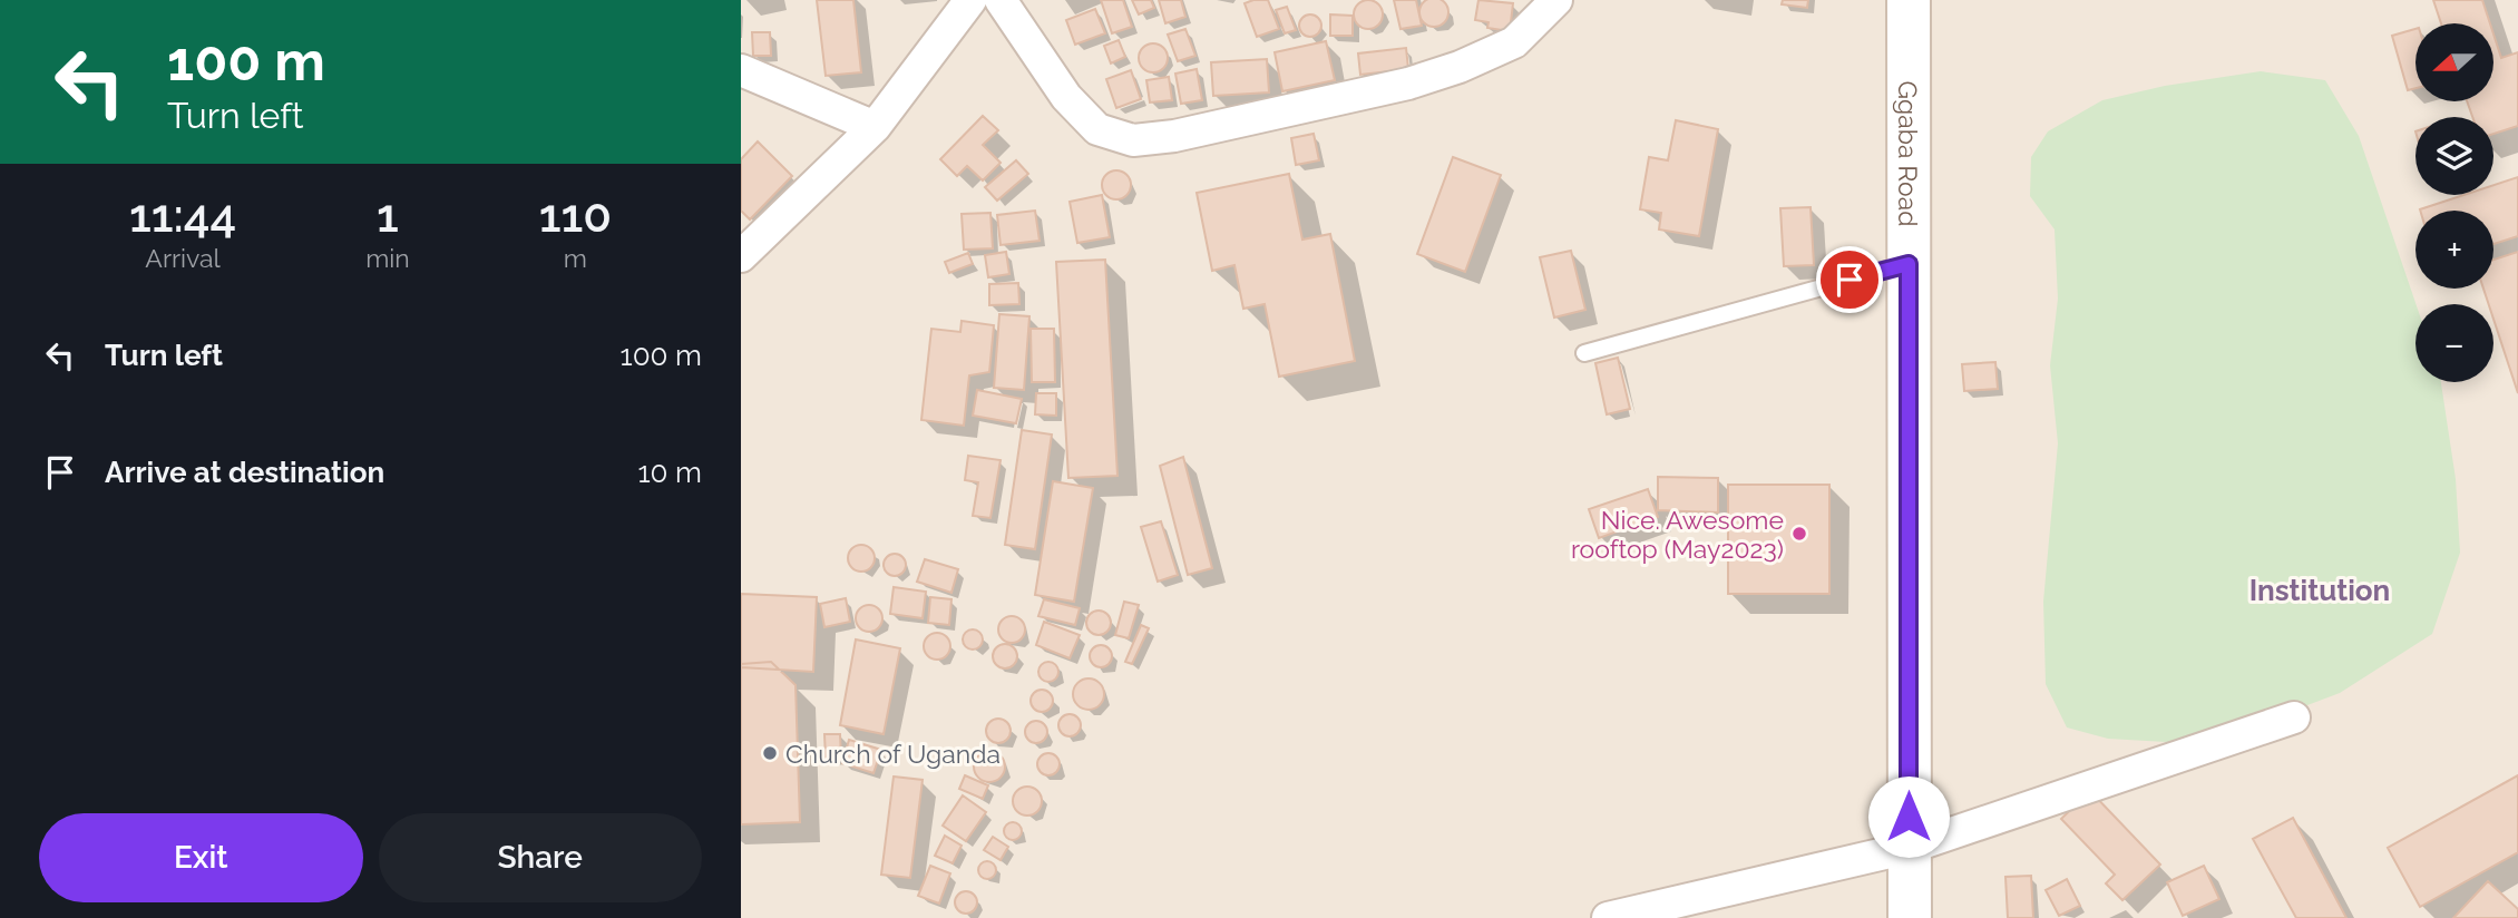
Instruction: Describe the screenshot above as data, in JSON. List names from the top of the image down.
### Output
{
  "streets": {
    "main road": ["Ggaba Road"]
  },
  "districts": ["Institution"],
  "places": ["Nice. Awesome rooftop (May2023)", "Church of Uganda"],
  "north": "left",
  "page": {
    "turn": ["100 m", "Turn left"],
    "map_buttons": ["+", "−"],
    "eta": [
      "11:44",
      "Arrival",
      "1",
      "min",
      "110",
      "m"
    ],
    "list": [
      {
        "name": "Turn left",
        "value": "100 m"
      },
      {
        "name": "Arrive at destination",
        "value": "10 m"
      }
    ],
    "buttons": ["Exit", "Share"]
  }
}
